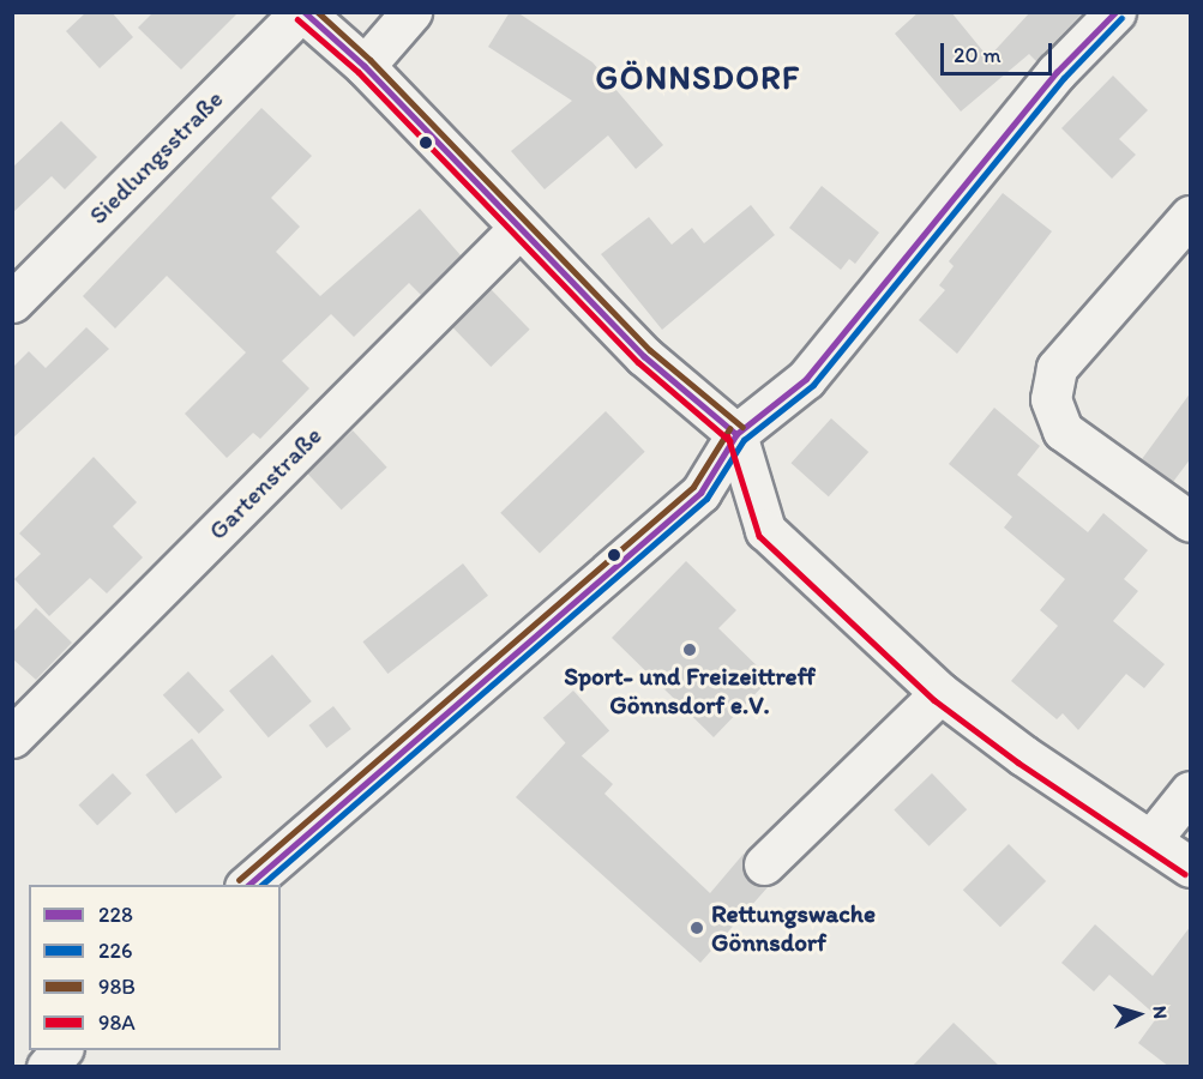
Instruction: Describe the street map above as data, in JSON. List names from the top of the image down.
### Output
{
  "streets": {
    "street": ["Siedlungsstraße", "Gartenstraße"]
  },
  "districts": ["GÖNNSDORF"],
  "places": ["Sport- und Freizeittreff Gönnsdorf e.V.", "Rettungswache Gönnsdorf"],
  "lines": [
    "transit line 228",
    "transit line 98B",
    "transit line 226",
    "transit line 98A"
  ],
  "legend": [
    "228",
    "226",
    "98B",
    "98A"
  ],
  "scale_bar": "20 m",
  "north": "right"
}
